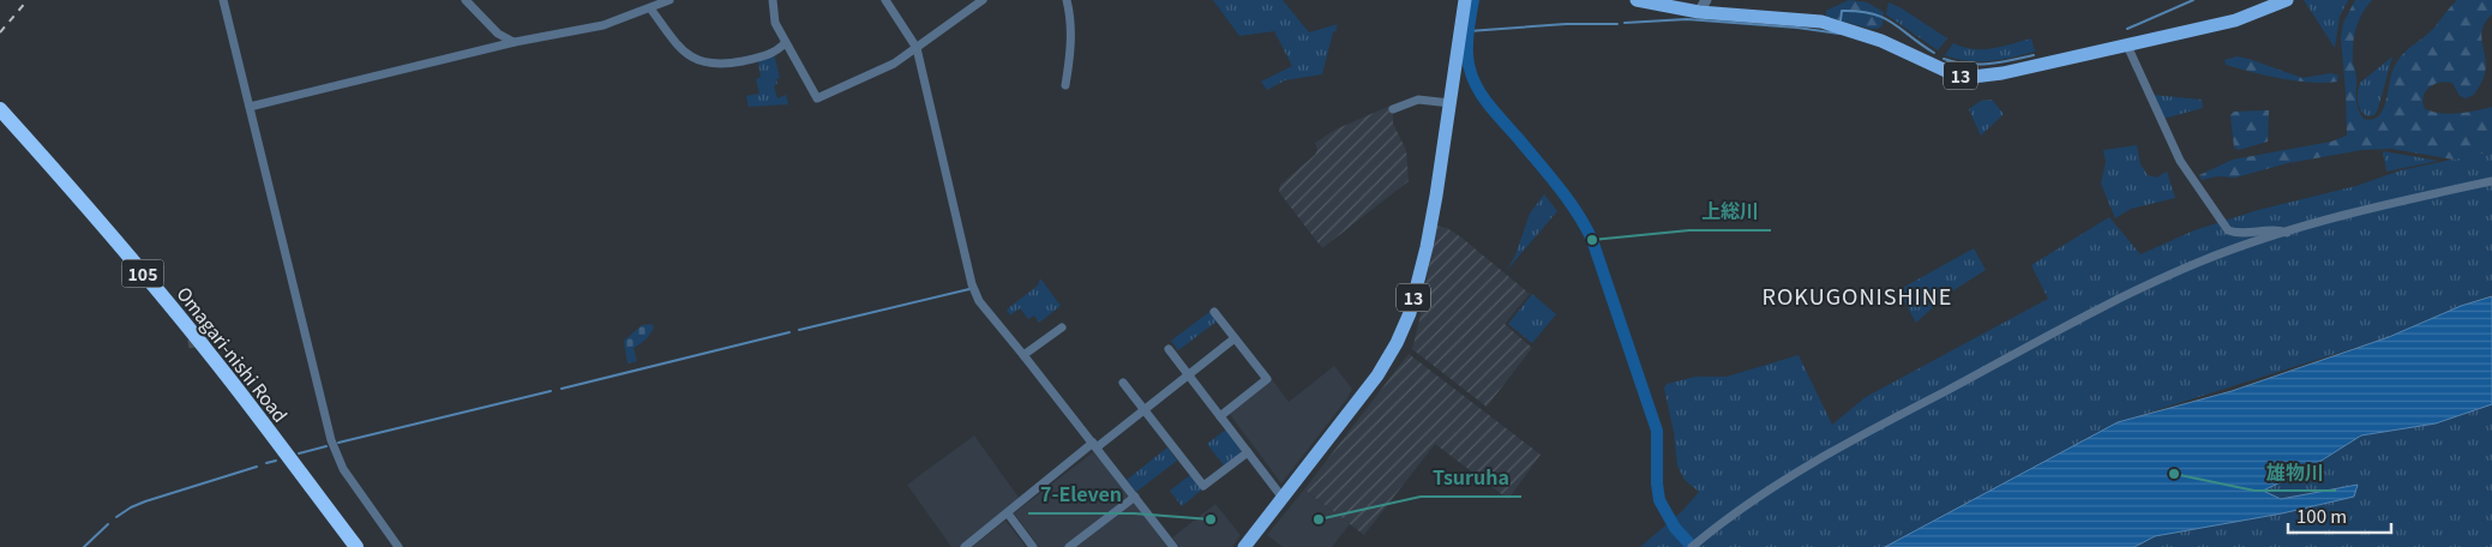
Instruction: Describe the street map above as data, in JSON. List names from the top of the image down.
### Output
{
  "streets": {
    "highway": ["105", "Omagari-nishi Road"],
    "main road": ["13"]
  },
  "districts": ["ROKUGONISHINE"],
  "places": [
    "上総川",
    "雄物川",
    "7-Eleven",
    "Tsuruha"
  ],
  "scale_bar": "100 m"
}
